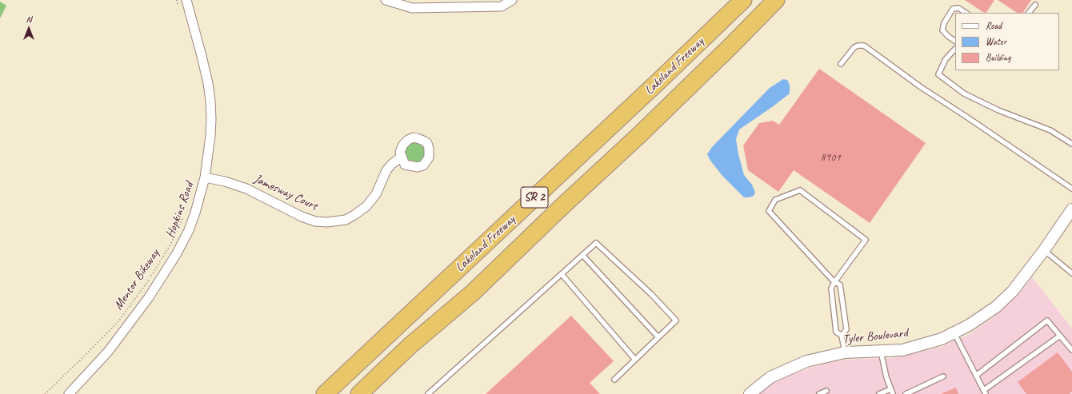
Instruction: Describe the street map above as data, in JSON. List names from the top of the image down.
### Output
{
  "streets": {
    "highway": ["Lakeland Freeway", "SR 2"],
    "street": ["Jamesway Court", "Hopkins Road", "Tyler Boulevard"],
    "path": ["Mentor Bikeway"]
  },
  "crossings": [
    ["Jamesway Court", "Hopkins Road"]
  ],
  "house_numbers": ["8901"],
  "legend": ["Road", "Water", "Building"],
  "north": "top"
}
